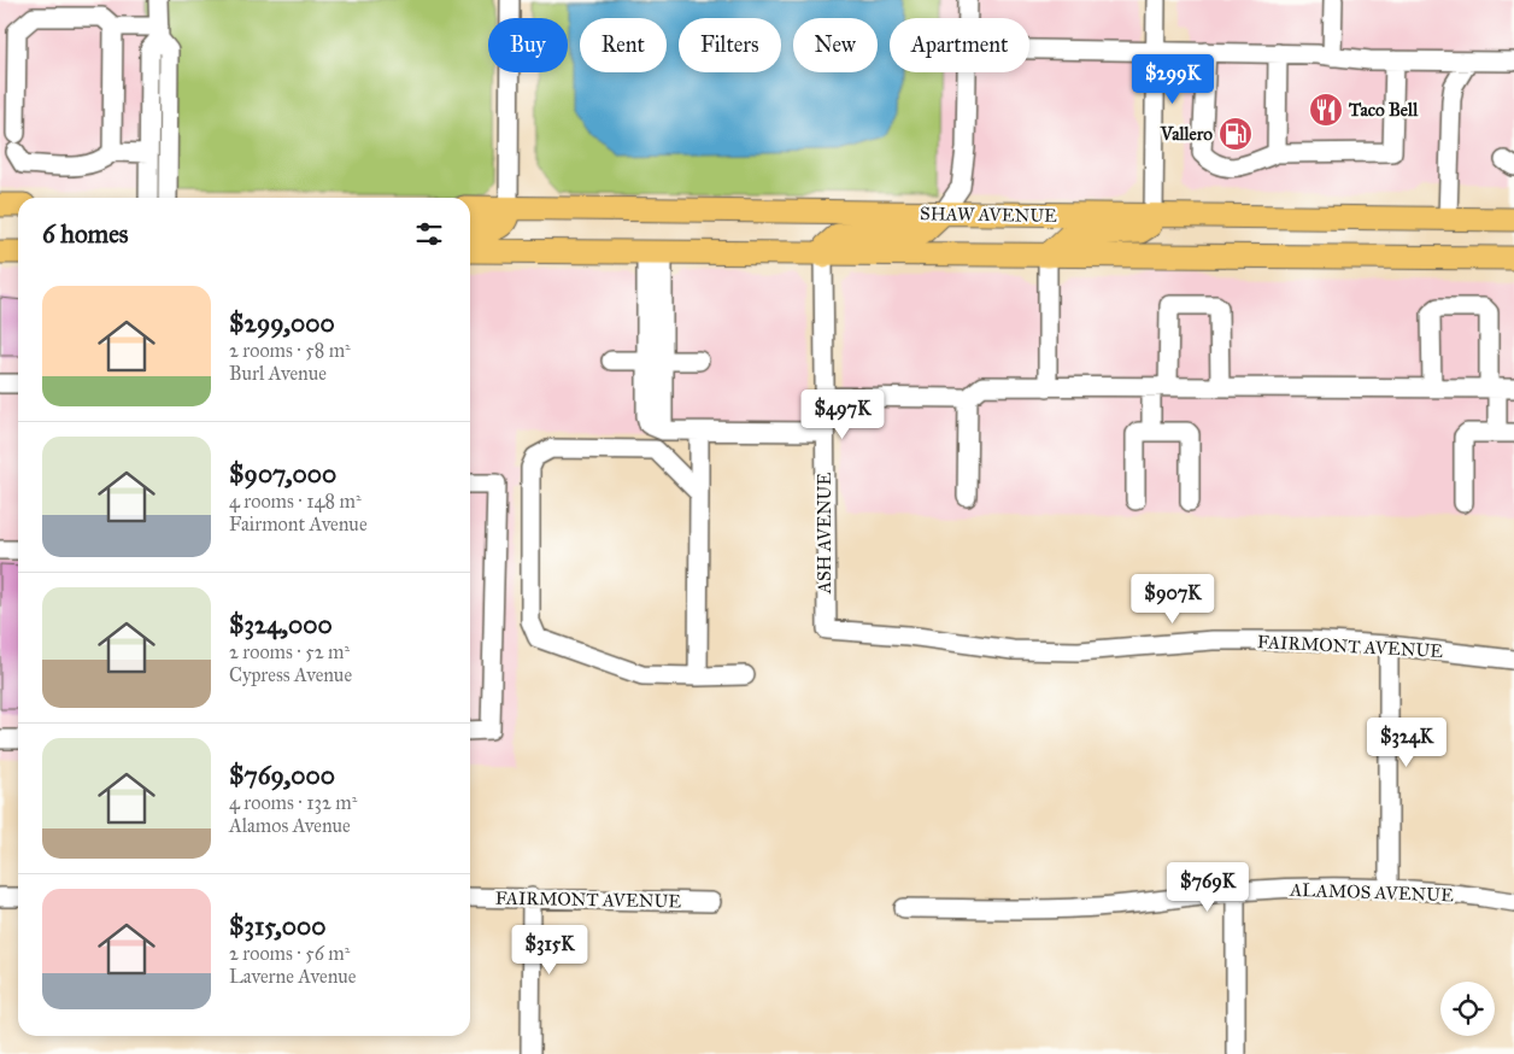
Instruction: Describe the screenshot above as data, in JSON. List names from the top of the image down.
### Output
{
  "streets": {
    "main road": ["SHAW AVENUE"],
    "street": ["ASH AVENUE", "FAIRMONT AVENUE", "ALAMOS AVENUE"]
  },
  "crossings": [
    ["ASH AVENUE", "FAIRMONT AVENUE"]
  ],
  "places": {
    "restaurant": ["Taco Bell"],
    "fuel station": ["Vallero"]
  },
  "page": {
    "chip": [
      "Buy",
      "Rent",
      "Filters",
      "New",
      "Apartment"
    ],
    "price": [
      "$299K",
      "$497K",
      "$907K",
      "$324K",
      "$769K",
      "$315K"
    ],
    "heading": "6 homes",
    "list": [
      {
        "name": "$299,000",
        "note": "2 rooms · 58 m² · Burl Avenue"
      },
      {
        "name": "$907,000",
        "note": "4 rooms · 148 m² · Fairmont Avenue"
      },
      {
        "name": "$324,000",
        "note": "2 rooms · 52 m² · Cypress Avenue"
      },
      {
        "name": "$769,000",
        "note": "4 rooms · 132 m² · Alamos Avenue"
      },
      {
        "name": "$315,000",
        "note": "2 rooms · 56 m² · Laverne Avenue"
      }
    ]
  }
}
